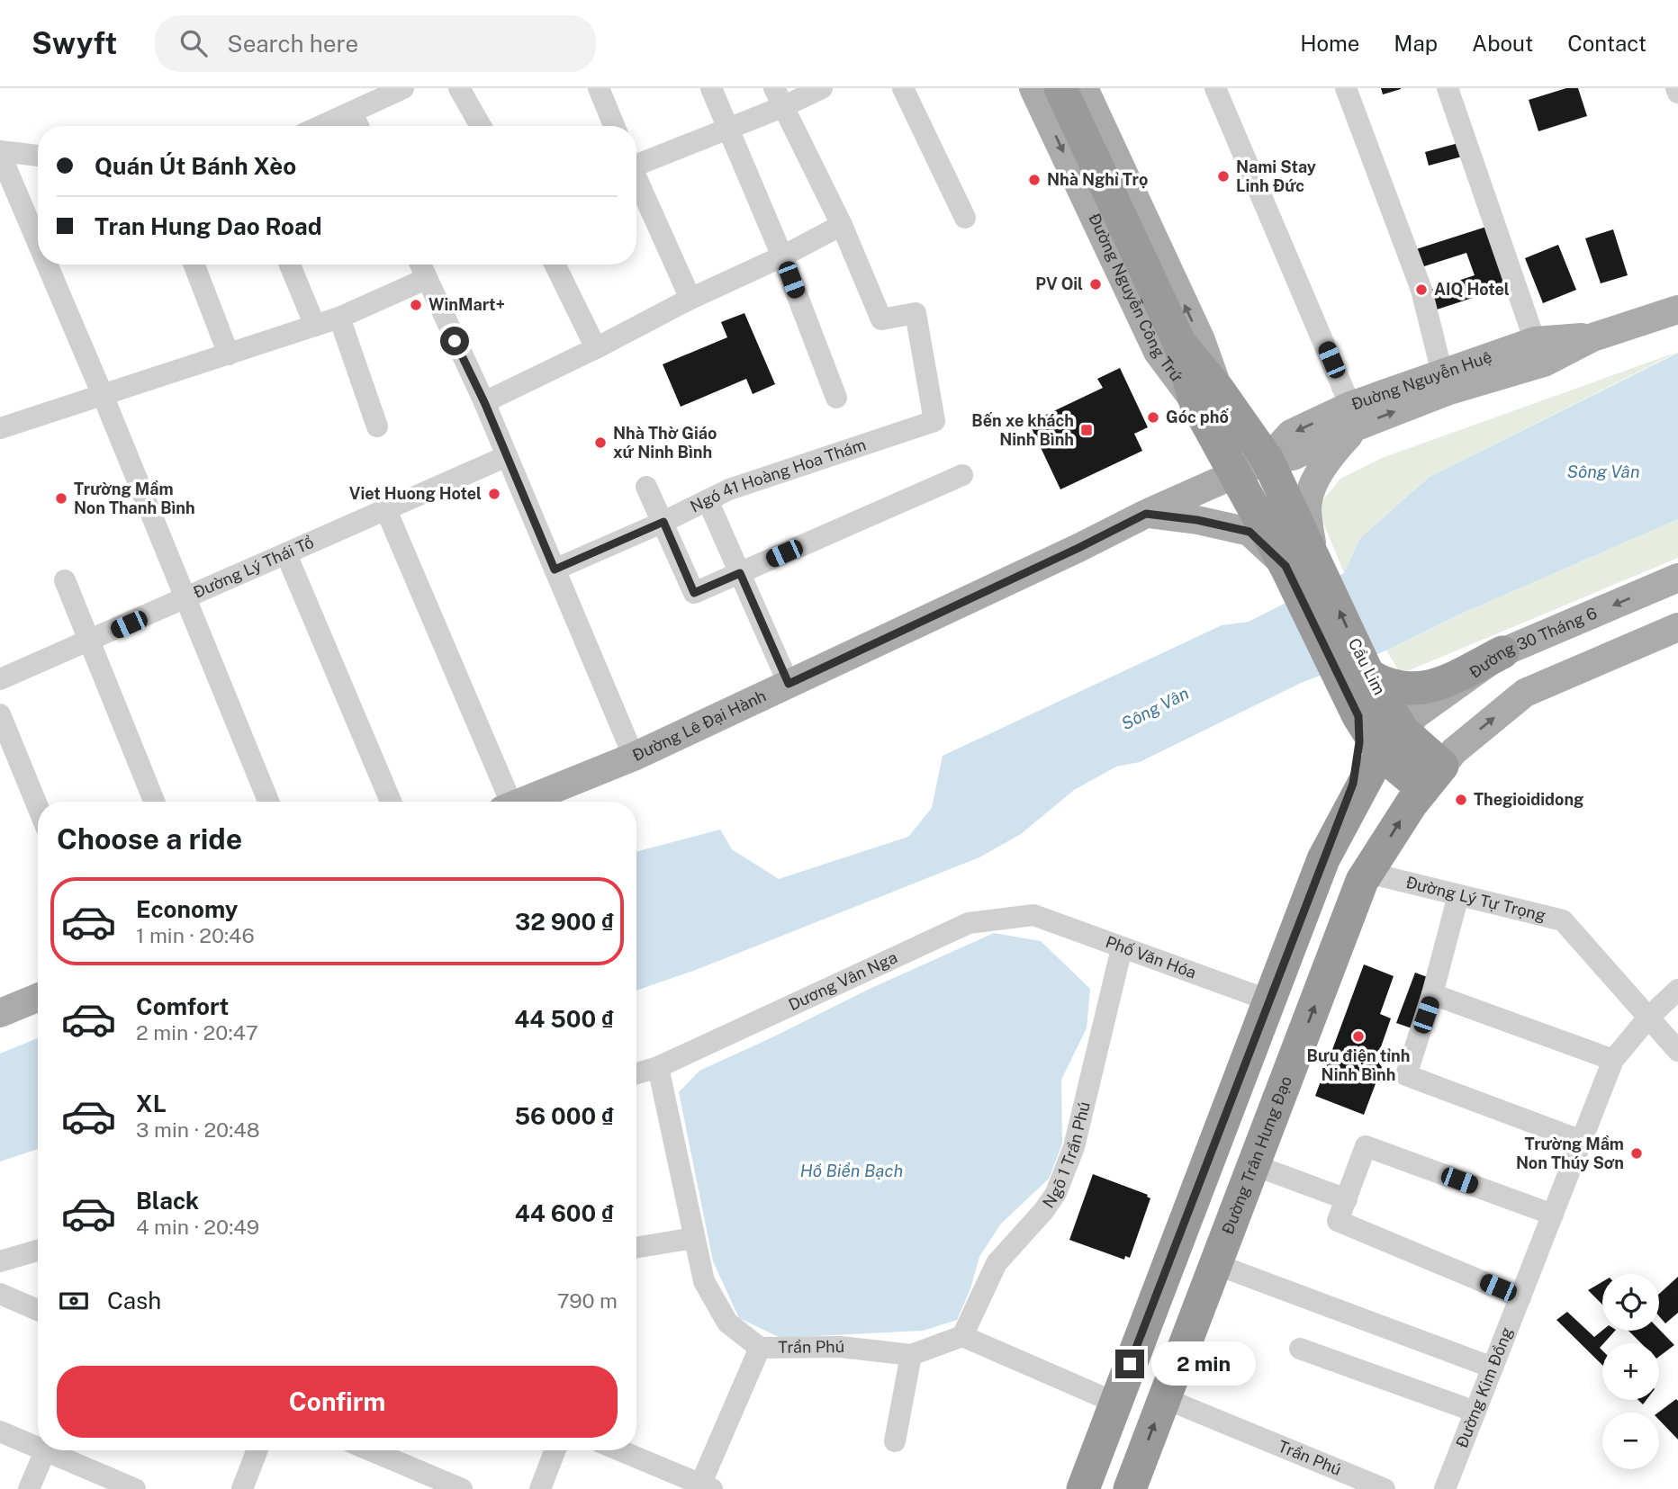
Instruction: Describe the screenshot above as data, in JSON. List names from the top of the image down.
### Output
{
  "streets": {
    "highway": ["Đường Nguyễn Công Trứ", "Cầu Lim", "Đường Trân Hưng Đạo"],
    "main road": ["Đuờng Nguyễn Huệ", "Đường 30 Tháng 6", "Đường Lê Đại Hành"],
    "street": [
      "Ngó 41 Hoàng Hoa Thám",
      "Đường Lý Thái Tổ",
      "Đường Lý Tự Trọng",
      "Phố Văn Hóa",
      "Dương Vân Nga",
      "Ngõ 1 Trần Phú",
      "Trần Phú",
      "Đường Kim Đồng"
    ]
  },
  "crossings": [
    ["Đường Nguyễn Công Trứ", "Đuờng Nguyễn Huệ"],
    ["Đường Nguyễn Công Trứ", "Cầu Lim"],
    ["Đường Nguyễn Công Trứ", "Đường Lê Đại Hành"],
    ["Đuờng Nguyễn Huệ", "Đường Lê Đại Hành"],
    ["Đường 30 Tháng 6", "Cầu Lim"],
    ["Cầu Lim", "Đường Trân Hưng Đạo"],
    ["Đường Lý Tự Trọng", "Đường Trân Hưng Đạo"],
    ["Đường Lý Tự Trọng", "Đường Kim Đồng"],
    ["Phố Văn Hóa", "Dương Vân Nga"],
    ["Phố Văn Hóa", "Ngõ 1 Trần Phú"],
    ["Dương Vân Nga", "Trần Phú"],
    ["Ngõ 1 Trần Phú", "Trần Phú"],
    ["Đường Trân Hưng Đạo", "Trần Phú"]
  ],
  "water": ["Sông Vân", "Hồ Biển Bạch"],
  "places": {
    "other": [
      "Nami Stay Linh Đức",
      "Nhà Nghỉ Trọ",
      "PV Oil",
      "AIQ Hotel",
      "WinMart+",
      "Góc phố",
      "Nhà Thờ Giáo xứ Ninh Bình",
      "Viet Huong Hotel",
      "Trường Mầm Non Thanh Bình",
      "Thegioididong",
      "Bưu điện tỉnh Ninh Bình",
      "Trường Mầm Non Thúy Sơn"
    ],
    "transit": ["Bến xe khách Ninh Bình"]
  },
  "page": {
    "header": "Swyft",
    "search": "Search here",
    "nav": [
      "Home",
      "Map",
      "About",
      "Contact"
    ],
    "banner": ["Quán Út Bánh Xèo", "Tran Hung Dao Road"],
    "heading": "Choose a ride",
    "list": [
      {
        "name": "Economy",
        "note": "1 min · 20:46",
        "value": "32 900 ₫"
      },
      {
        "name": "Comfort",
        "note": "2 min · 20:47",
        "value": "44 500 ₫"
      },
      {
        "name": "XL",
        "note": "3 min · 20:48",
        "value": "56 000 ₫"
      },
      {
        "name": "Black",
        "note": "4 min · 20:49",
        "value": "44 600 ₫"
      }
    ],
    "pay": ["Cash", "790 m"],
    "map_buttons": ["+", "−"],
    "bubble": "2 min",
    "buttons": "Confirm"
  }
}
